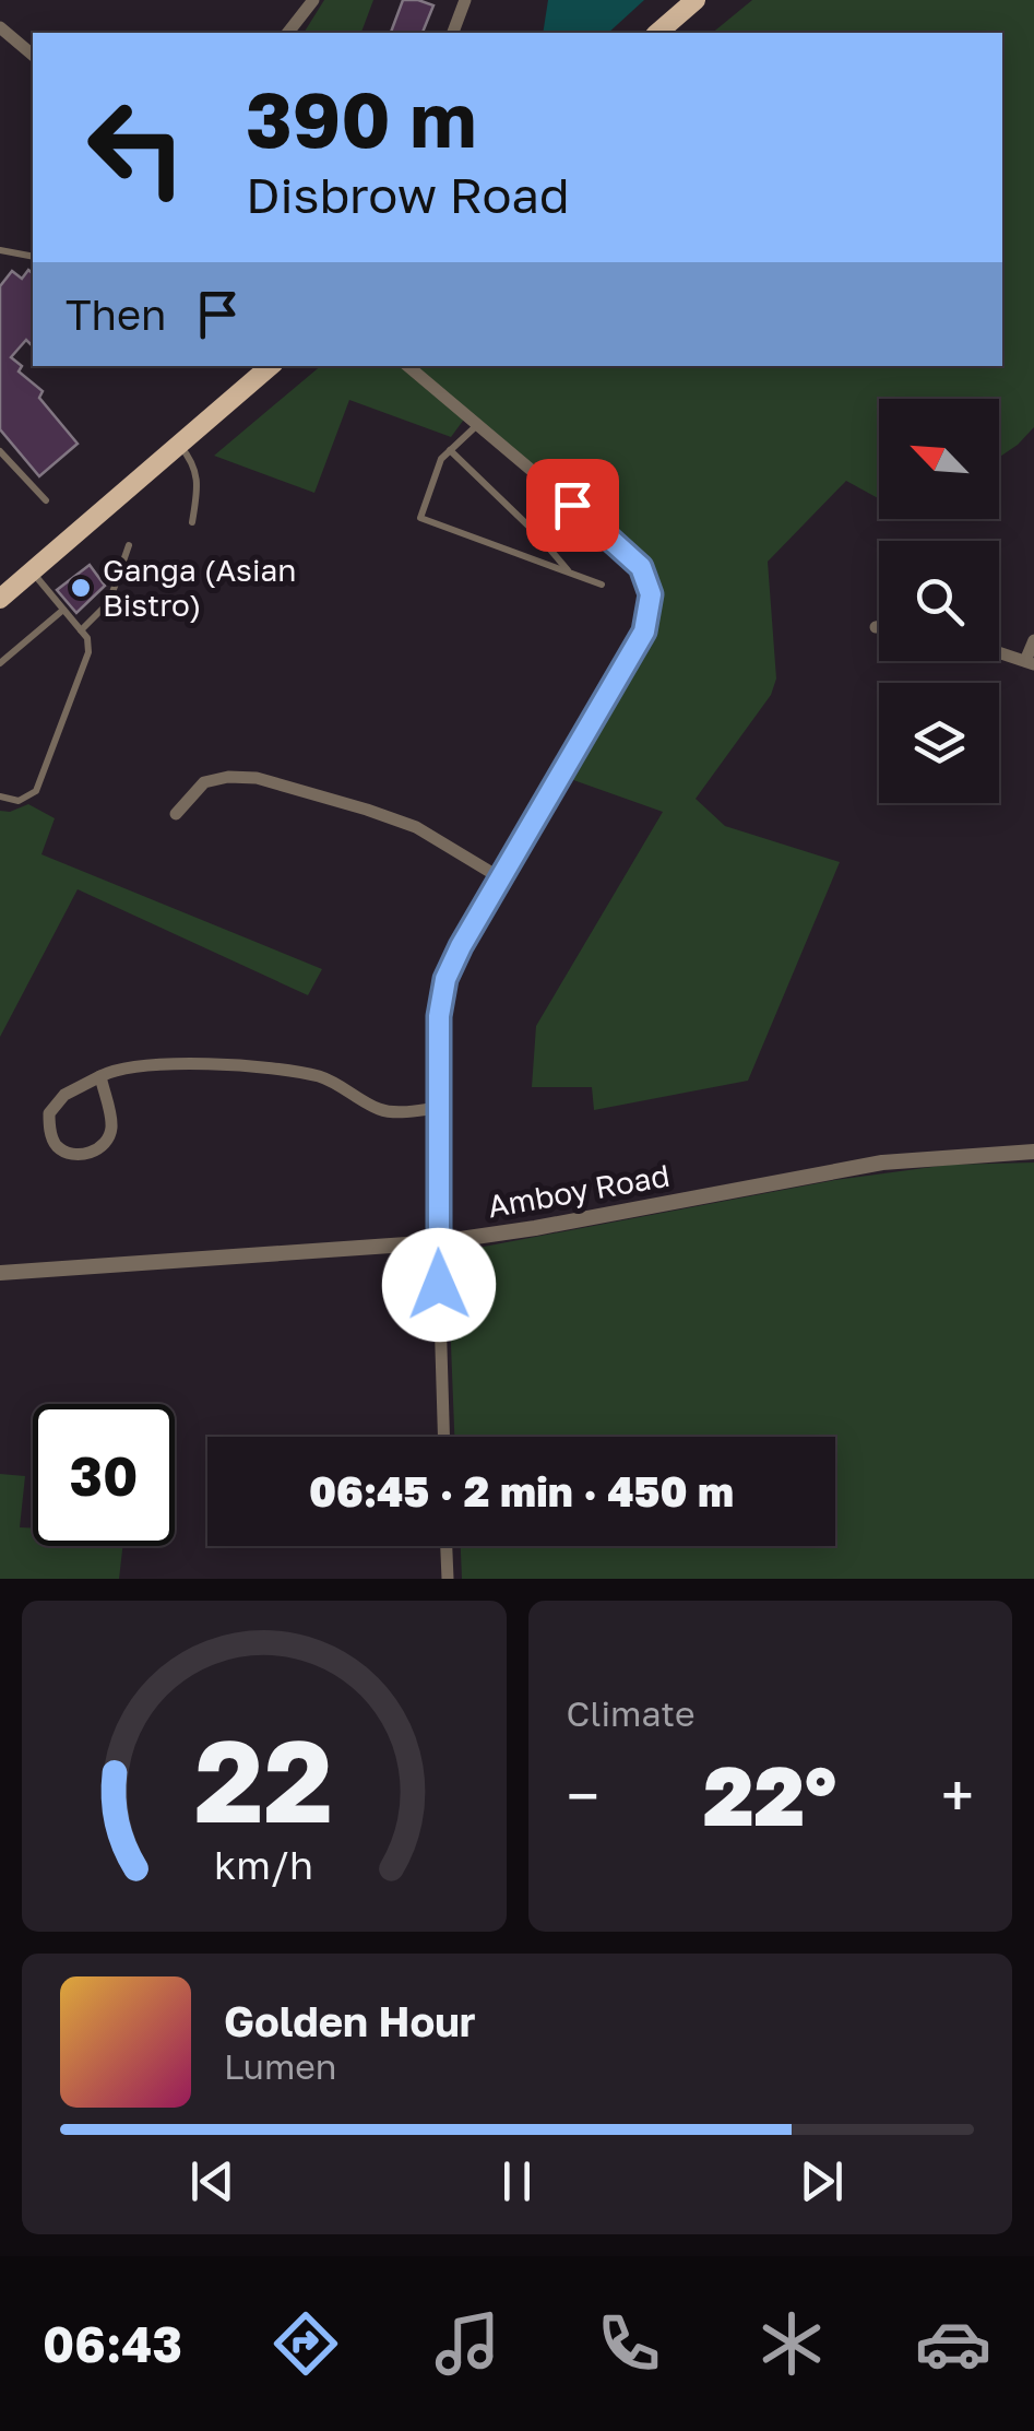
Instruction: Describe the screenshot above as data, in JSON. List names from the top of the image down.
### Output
{
  "streets": {
    "street": ["Amboy Road"]
  },
  "places": ["Ganga (Asian Bistro)"],
  "north": "top left",
  "page": {
    "turn": ["390 m", "Disbrow Road"],
    "then": "Then",
    "limit": "30",
    "trip": "06:45 · 2 min · 450 m",
    "tile": "Climate",
    "heat": ["−", "22°", "+"],
    "song": ["Golden Hour", "Lumen"],
    "tabs": "06:43",
    "gauge": ["22", "km/h"]
  }
}
